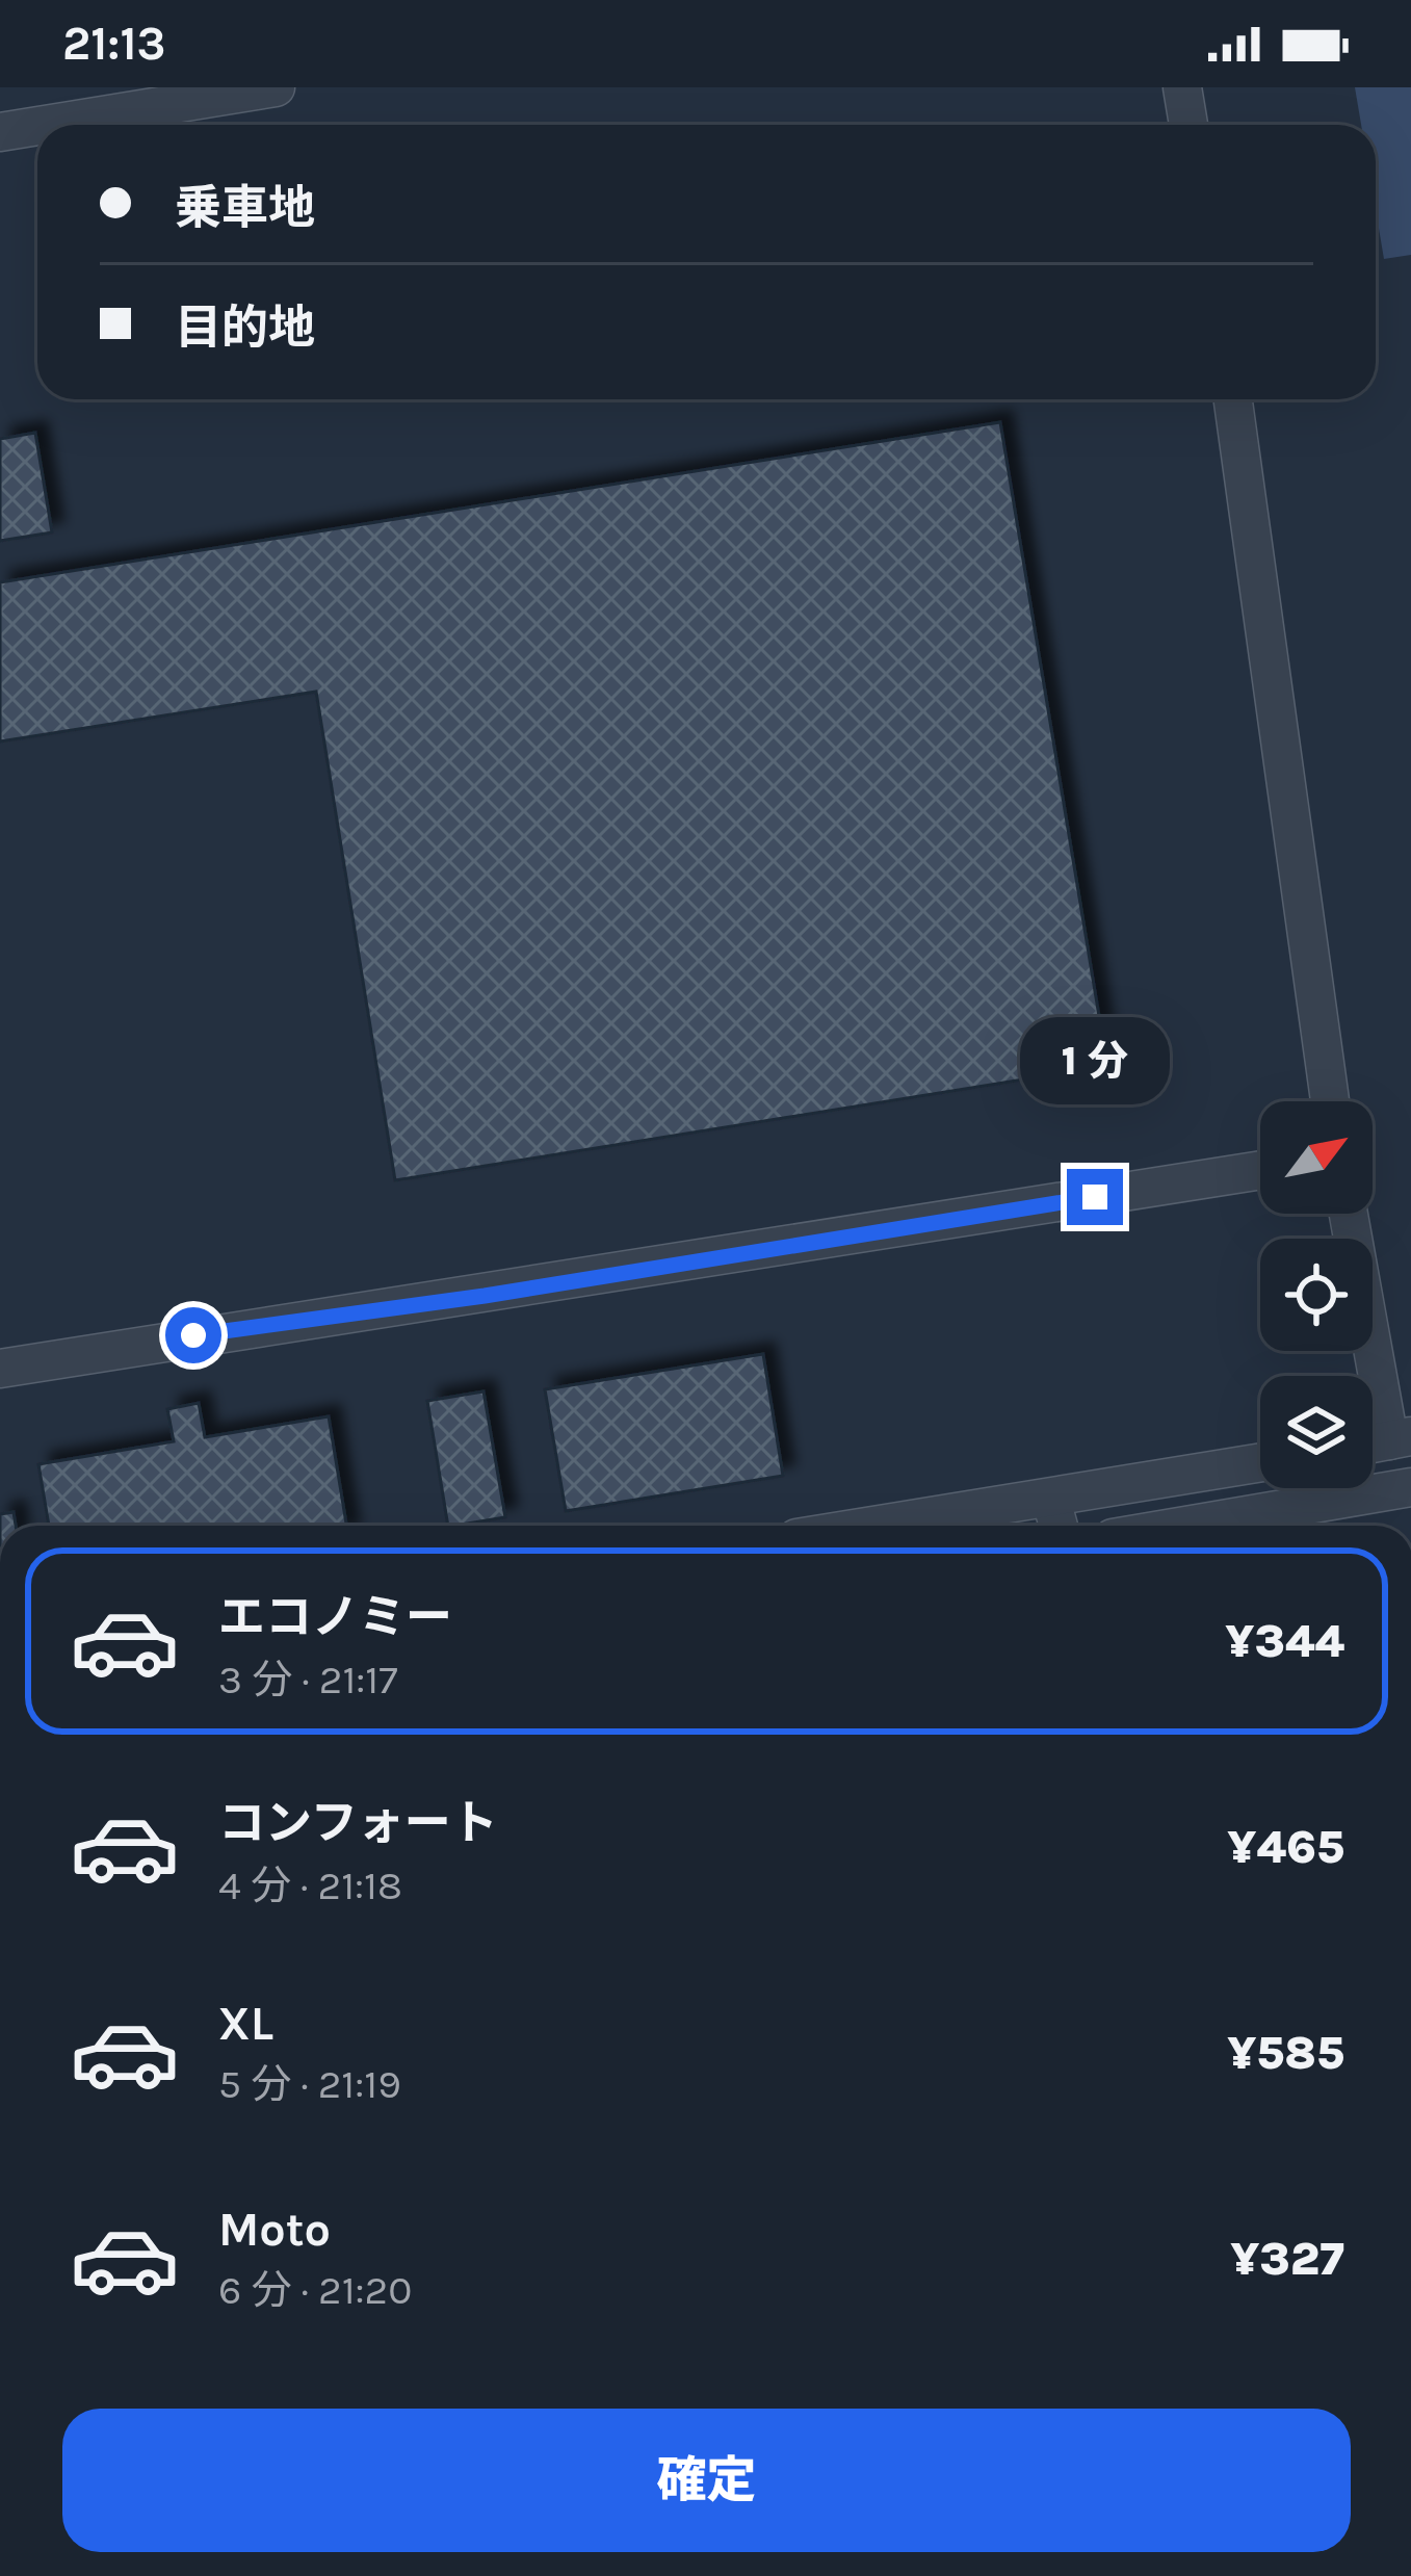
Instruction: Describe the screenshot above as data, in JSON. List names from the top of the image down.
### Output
{
  "north": "top right",
  "page": {
    "status": "21:13",
    "banner": ["乗車地", "目的地"],
    "bubble": "1 分",
    "list": [
      {
        "name": "エコノミー",
        "note": "3 分 · 21:17",
        "value": "¥344"
      },
      {
        "name": "コンフォート",
        "note": "4 分 · 21:18",
        "value": "¥465"
      },
      {
        "name": "XL",
        "note": "5 分 · 21:19",
        "value": "¥585"
      },
      {
        "name": "Moto",
        "note": "6 分 · 21:20",
        "value": "¥327"
      }
    ],
    "buttons": "確定"
  }
}
